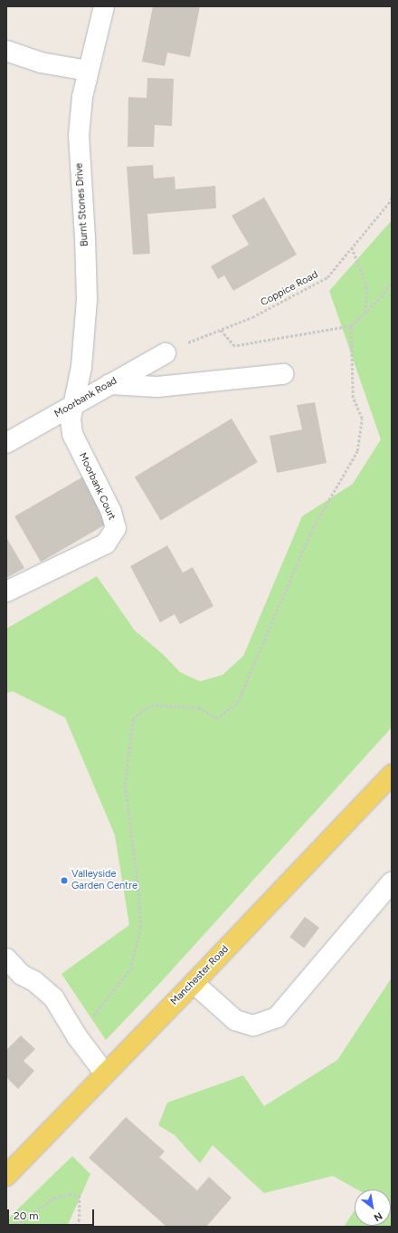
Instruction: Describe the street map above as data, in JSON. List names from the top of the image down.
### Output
{
  "streets": {
    "main road": ["Manchester Road"],
    "street": ["Burnt Stones Drive", "Moorbank Road", "Moorbank Court"],
    "path": ["Coppice Road"]
  },
  "crossings": [
    ["Burnt Stones Drive", "Moorbank Road"],
    ["Burnt Stones Drive", "Moorbank Court"],
    ["Coppice Road", "Moorbank Road"],
    ["Moorbank Road", "Moorbank Court"]
  ],
  "places": ["Valleyside Garden Centre"],
  "scale_bar": "20 m",
  "north": "bottom right"
}
